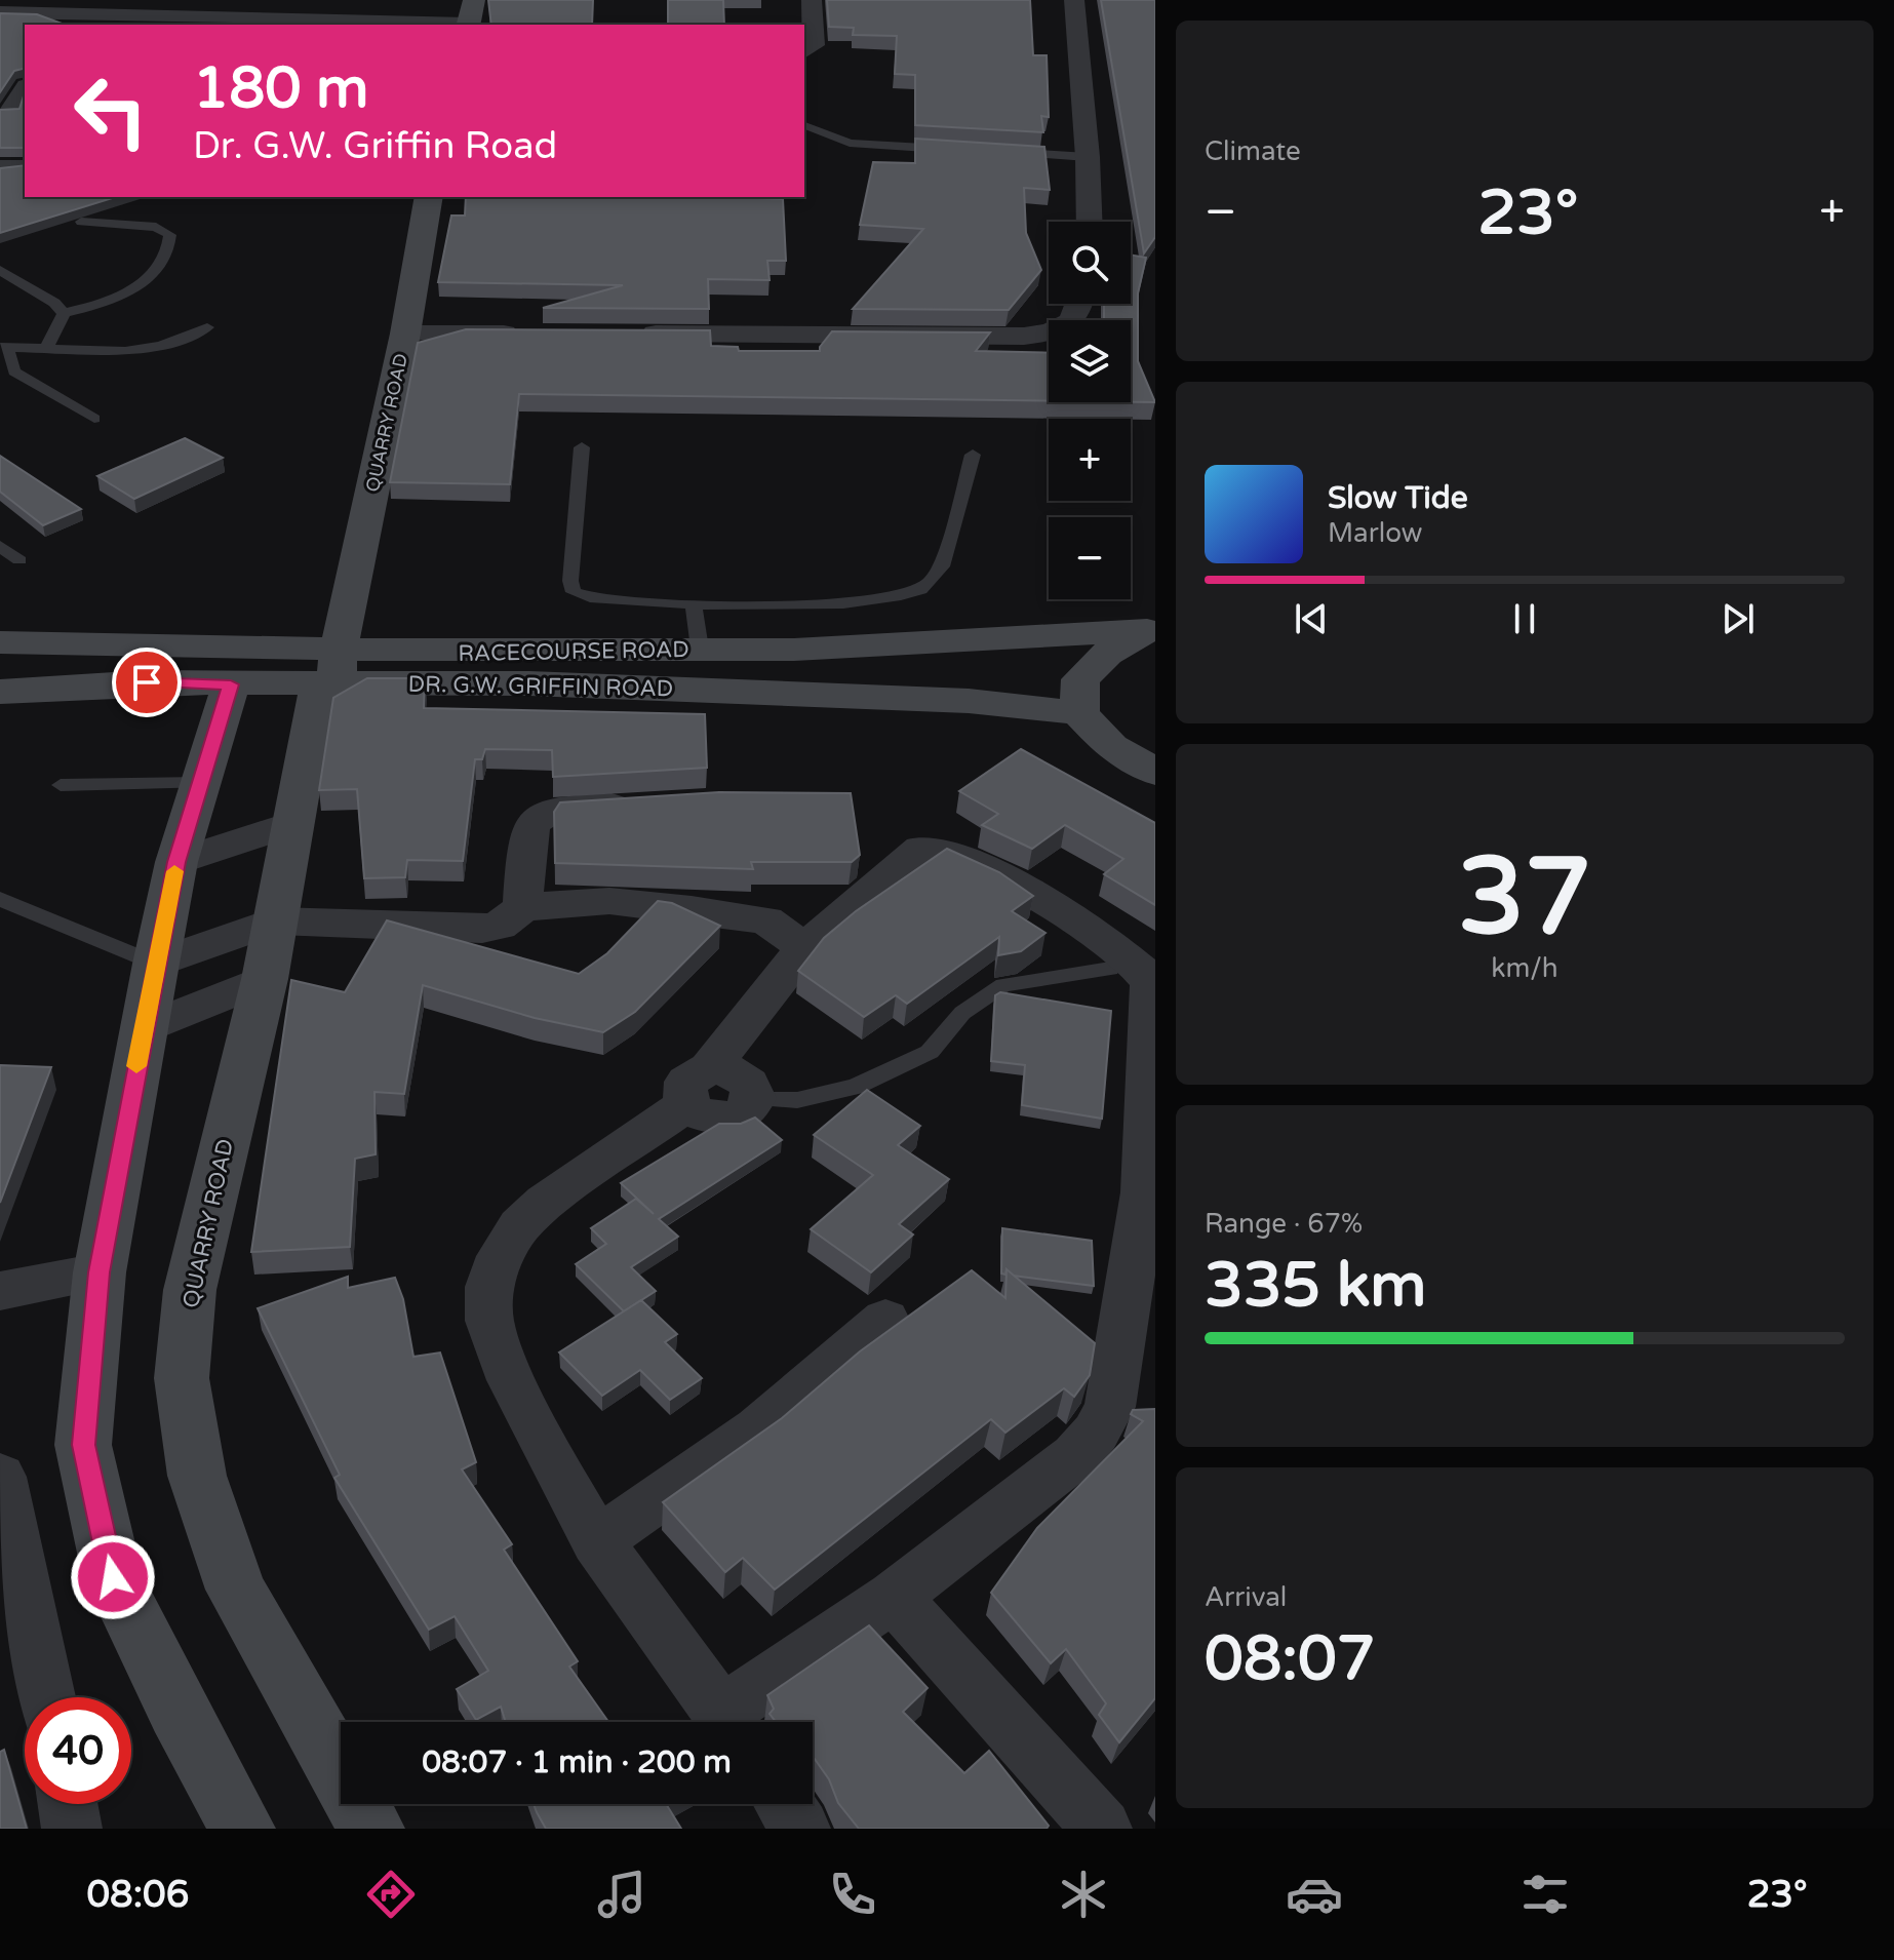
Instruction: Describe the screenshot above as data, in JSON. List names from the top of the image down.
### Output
{
  "streets": {
    "main road": ["QUARRY ROAD", "RACECOURSE ROAD", "DR. G.W. GRIFFIN ROAD"]
  },
  "crossings": [
    ["QUARRY ROAD", "RACECOURSE ROAD"],
    ["QUARRY ROAD", "DR. G.W. GRIFFIN ROAD"],
    ["RACECOURSE ROAD", "DR. G.W. GRIFFIN ROAD"]
  ],
  "page": {
    "tile": [
      "Climate",
      ["37", "km/h"],
      ["Range · 67%", "335 km"],
      ["Arrival", "08:07"]
    ],
    "turn": ["180 m", "Dr. G.W. Griffin Road"],
    "heat": ["−", "23°", "+"],
    "map_buttons": ["+", "−"],
    "song": ["Slow Tide", "Marlow"],
    "limit": "40",
    "trip": "08:07 · 1 min · 200 m",
    "tabs": ["08:06", "23°"]
  }
}
